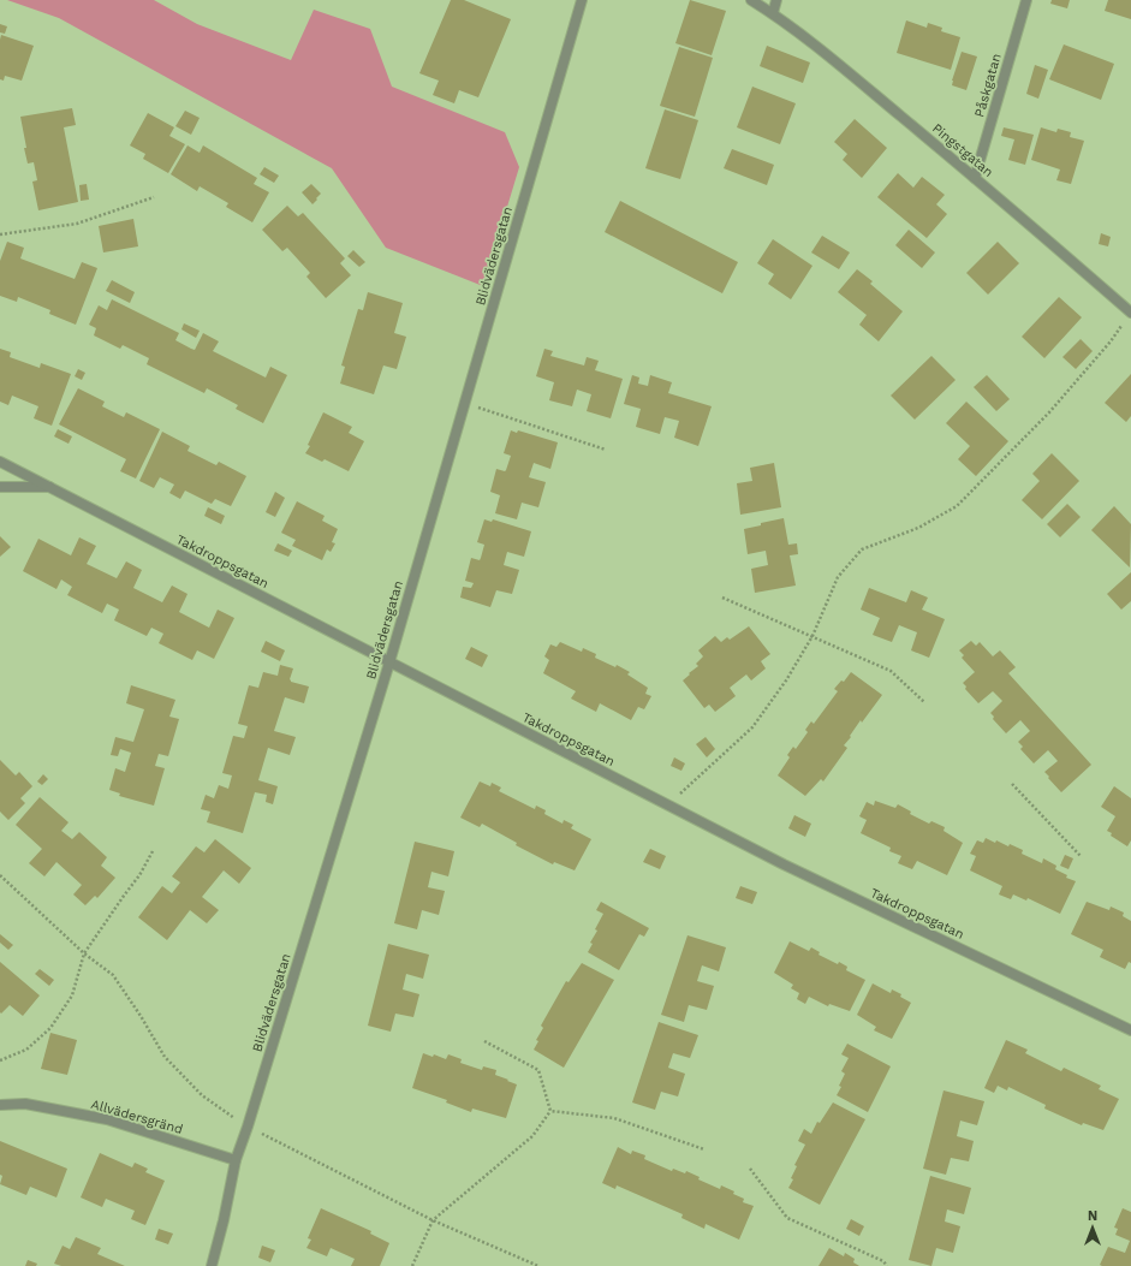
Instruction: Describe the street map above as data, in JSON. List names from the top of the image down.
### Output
{
  "streets": {
    "street": [
      "Påskgatan",
      "Pingstgatan",
      "Blidvädersgatan",
      "Takdroppsgatan",
      "Allvädersgränd"
    ]
  },
  "crossings": [
    ["Påskgatan", "Pingstgatan"],
    ["Blidvädersgatan", "Takdroppsgatan"],
    ["Blidvädersgatan", "Allvädersgränd"]
  ],
  "north": "top"
}
